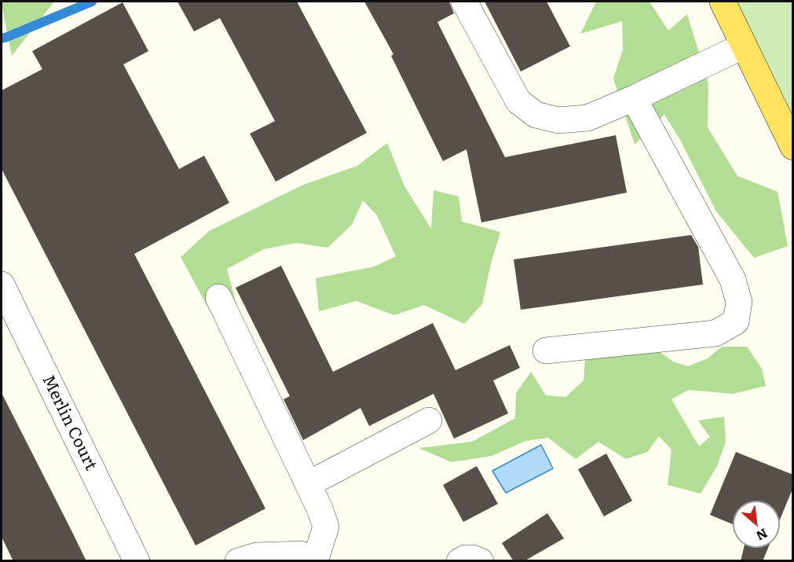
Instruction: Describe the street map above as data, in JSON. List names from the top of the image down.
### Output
{
  "streets": {
    "street": ["Merlin Court"]
  },
  "north": "bottom right"
}
